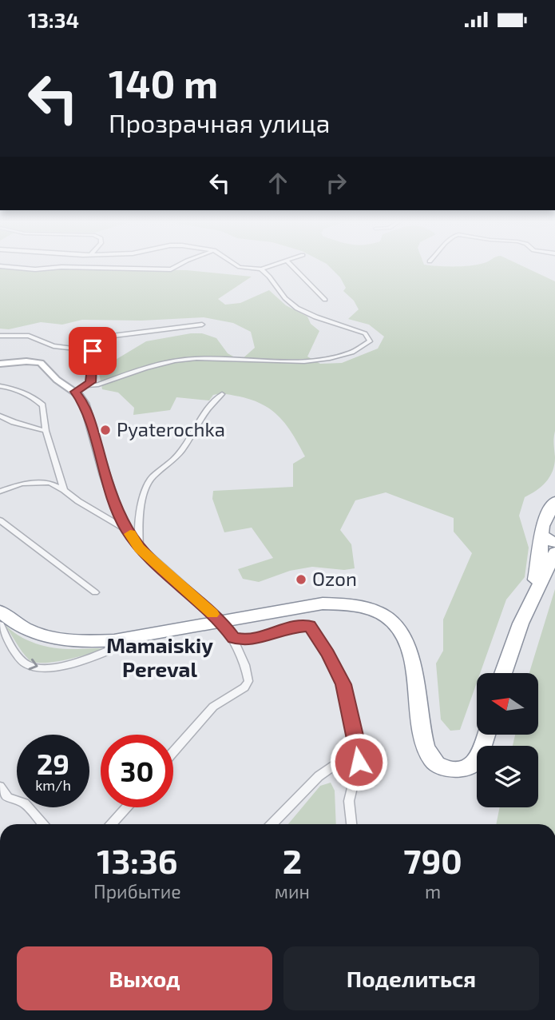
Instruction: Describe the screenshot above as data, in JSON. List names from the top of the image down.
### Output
{
  "districts": ["Mamaiskiy Pereval"],
  "places": ["Pyaterochka", "Ozon"],
  "north": "left",
  "page": {
    "status": "13:34",
    "turn": ["140 m", "Прозрачная улица"],
    "speed": "29 km/h",
    "limit": "30",
    "eta": [
      "13:36",
      "Прибытие",
      "2",
      "мин",
      "790",
      "m"
    ],
    "buttons": ["Выход", "Поделиться"]
  }
}
